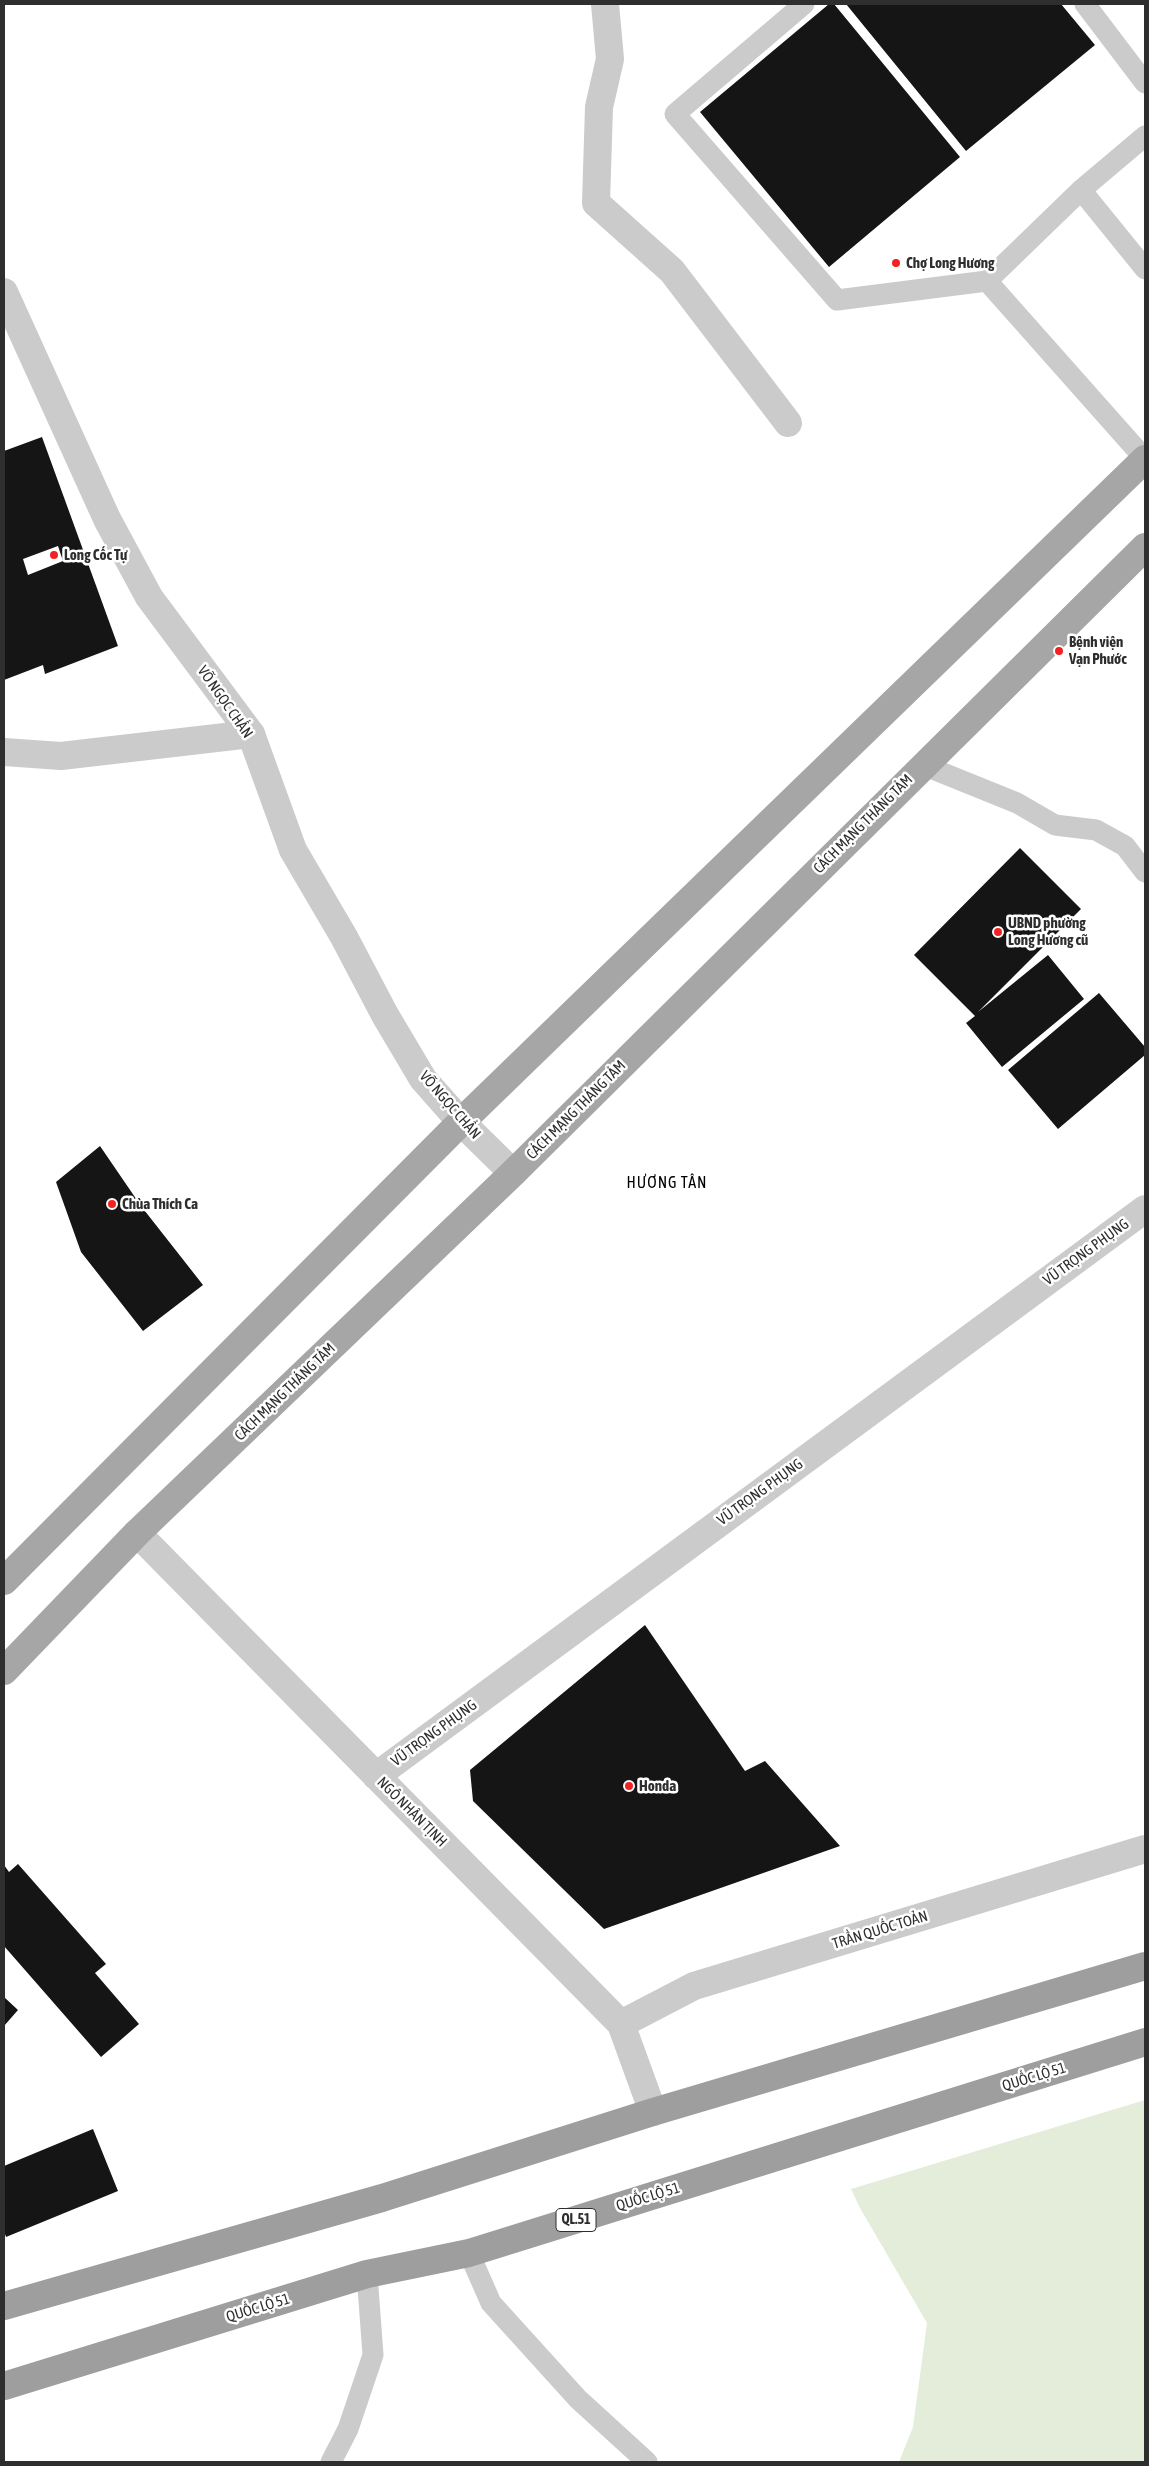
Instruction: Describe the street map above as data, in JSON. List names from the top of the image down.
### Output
{
  "streets": {
    "highway": ["QUỐC LỘ 51", "QL.51"],
    "main road": ["CÁCH MẠNG THÁNG TÁM"],
    "street": [
      "VÕ NGỌC CHẤN",
      "VŨ TRỌNG PHỤNG",
      "NGÔ NHÂN TỊNH",
      "TRẦN QUỐC TOẢN"
    ]
  },
  "crossings": [
    ["VÕ NGỌC CHẤN", "CÁCH MẠNG THÁNG TÁM"],
    ["CÁCH MẠNG THÁNG TÁM", "NGÔ NHÂN TỊNH"],
    ["VŨ TRỌNG PHỤNG", "NGÔ NHÂN TỊNH"],
    ["NGÔ NHÂN TỊNH", "TRẦN QUỐC TOẢN"]
  ],
  "districts": ["HƯƠNG TÂN"],
  "places": [
    "Chợ Long Hương",
    "Long Cốc Tự",
    "Bệnh viện Vạn Phước",
    "UBND phường Long Hương cũ",
    "Chùa Thích Ca",
    "Honda"
  ]
}
